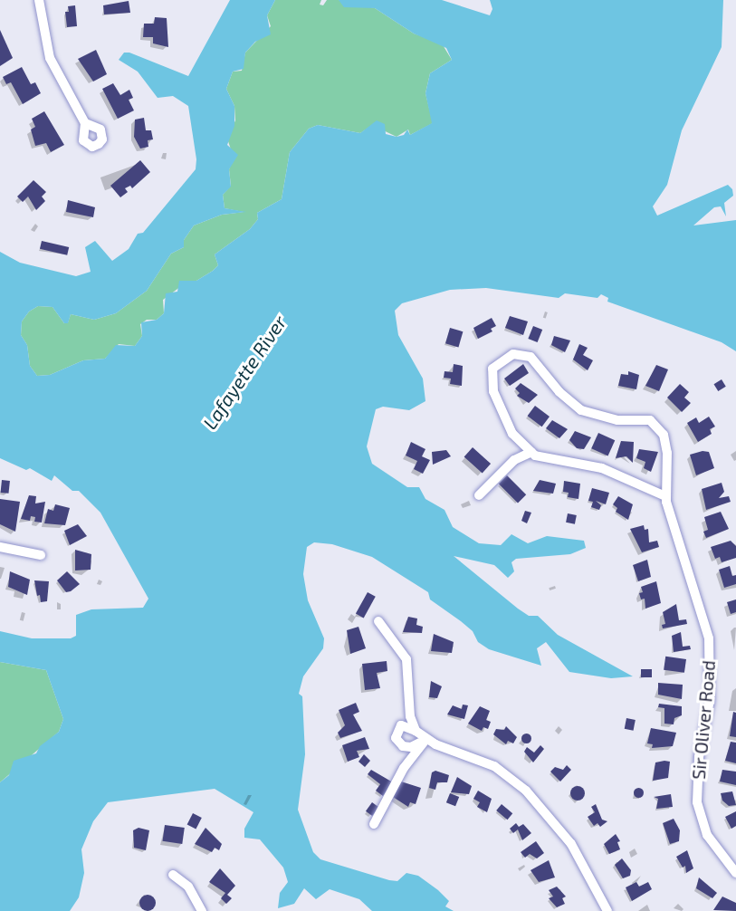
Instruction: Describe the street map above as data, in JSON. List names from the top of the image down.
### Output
{
  "streets": {
    "street": ["Sir Oliver Road"]
  },
  "water": ["Lafayette River"]
}
